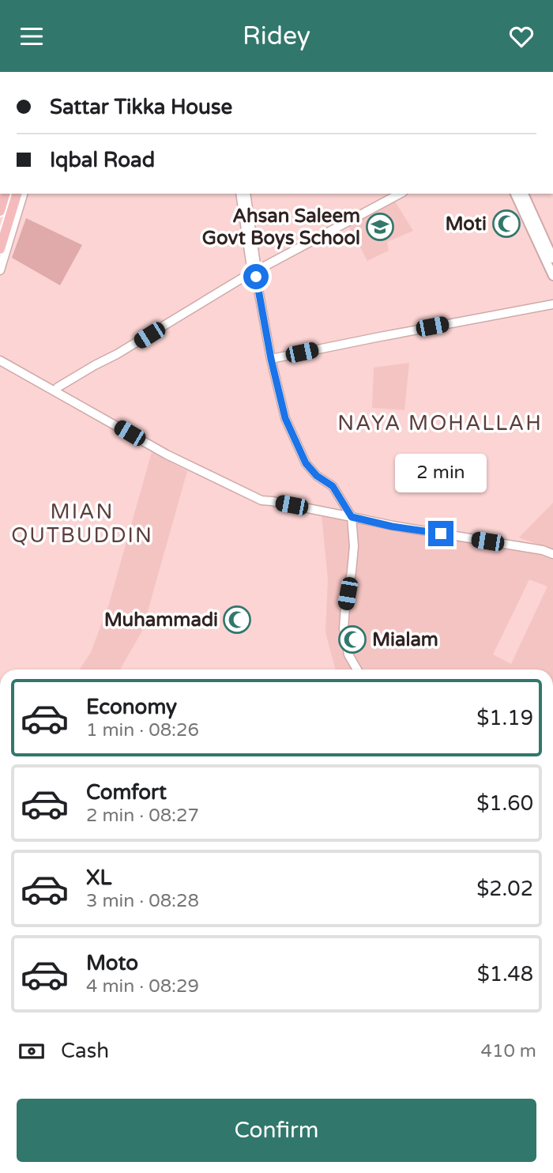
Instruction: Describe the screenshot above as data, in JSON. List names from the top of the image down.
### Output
{
  "districts": ["NAYA MOHALLAH", "MIAN QUTBUDDIN"],
  "places": {
    "mosque": ["Moti", "Muhammadi", "Mialam"],
    "school or university": ["Ahsan Saleem Govt Boys School"]
  },
  "page": {
    "header": "Ridey",
    "banner": ["Sattar Tikka House", "Iqbal Road"],
    "bubble": "2 min",
    "list": [
      {
        "name": "Economy",
        "note": "1 min · 08:26",
        "value": "$1.19"
      },
      {
        "name": "Comfort",
        "note": "2 min · 08:27",
        "value": "$1.60"
      },
      {
        "name": "XL",
        "note": "3 min · 08:28",
        "value": "$2.02"
      },
      {
        "name": "Moto",
        "note": "4 min · 08:29",
        "value": "$1.48"
      }
    ],
    "pay": ["Cash", "410 m"],
    "buttons": "Confirm"
  }
}
